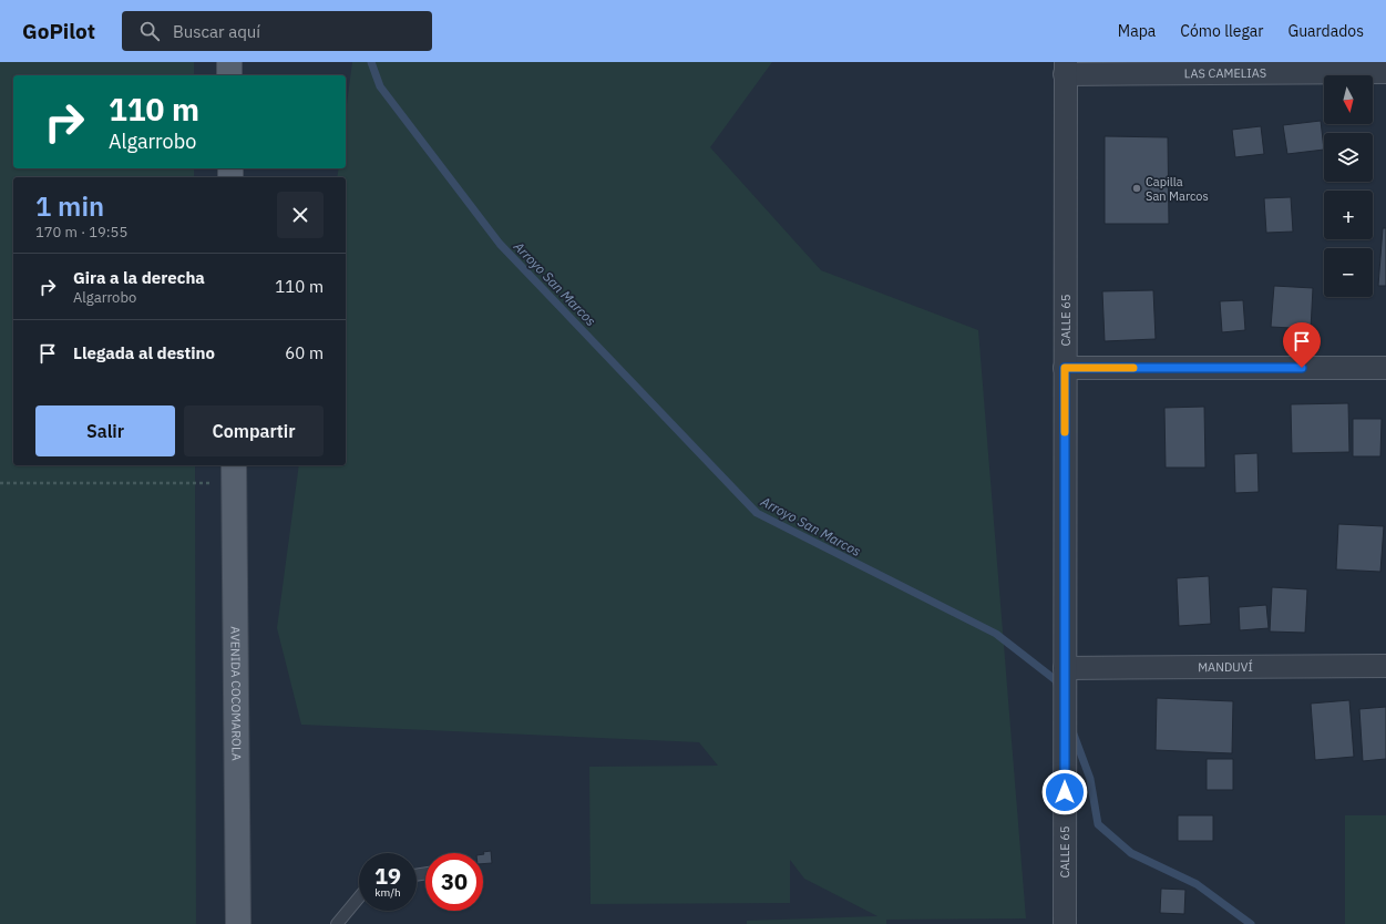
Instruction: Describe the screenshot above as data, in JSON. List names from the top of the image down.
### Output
{
  "streets": {
    "main road": ["AVENIDA COCOMAROLA"],
    "street": ["LAS CAMELIAS", "CALLE 65", "MANDUVÍ"]
  },
  "crossings": [
    ["LAS CAMELIAS", "CALLE 65"],
    ["CALLE 65", "MANDUVÍ"]
  ],
  "water": ["Arroyo San Marcos"],
  "places": ["Capilla San Marcos"],
  "north": "bottom",
  "page": {
    "header": "GoPilot",
    "search": "Buscar aquí",
    "nav": ["Mapa", "Cómo llegar", "Guardados"],
    "map_buttons": ["+", "−"],
    "turn": ["110 m", "Algarrobo"],
    "heading": ["1 min", "170 m · 19:55"],
    "list": [
      {
        "name": "Gira a la derecha",
        "note": "Algarrobo",
        "value": "110 m"
      },
      {
        "name": "Llegada al destino",
        "value": "60 m"
      }
    ],
    "buttons": ["Salir", "Compartir"],
    "speed": "19 km/h",
    "limit": "30"
  }
}
